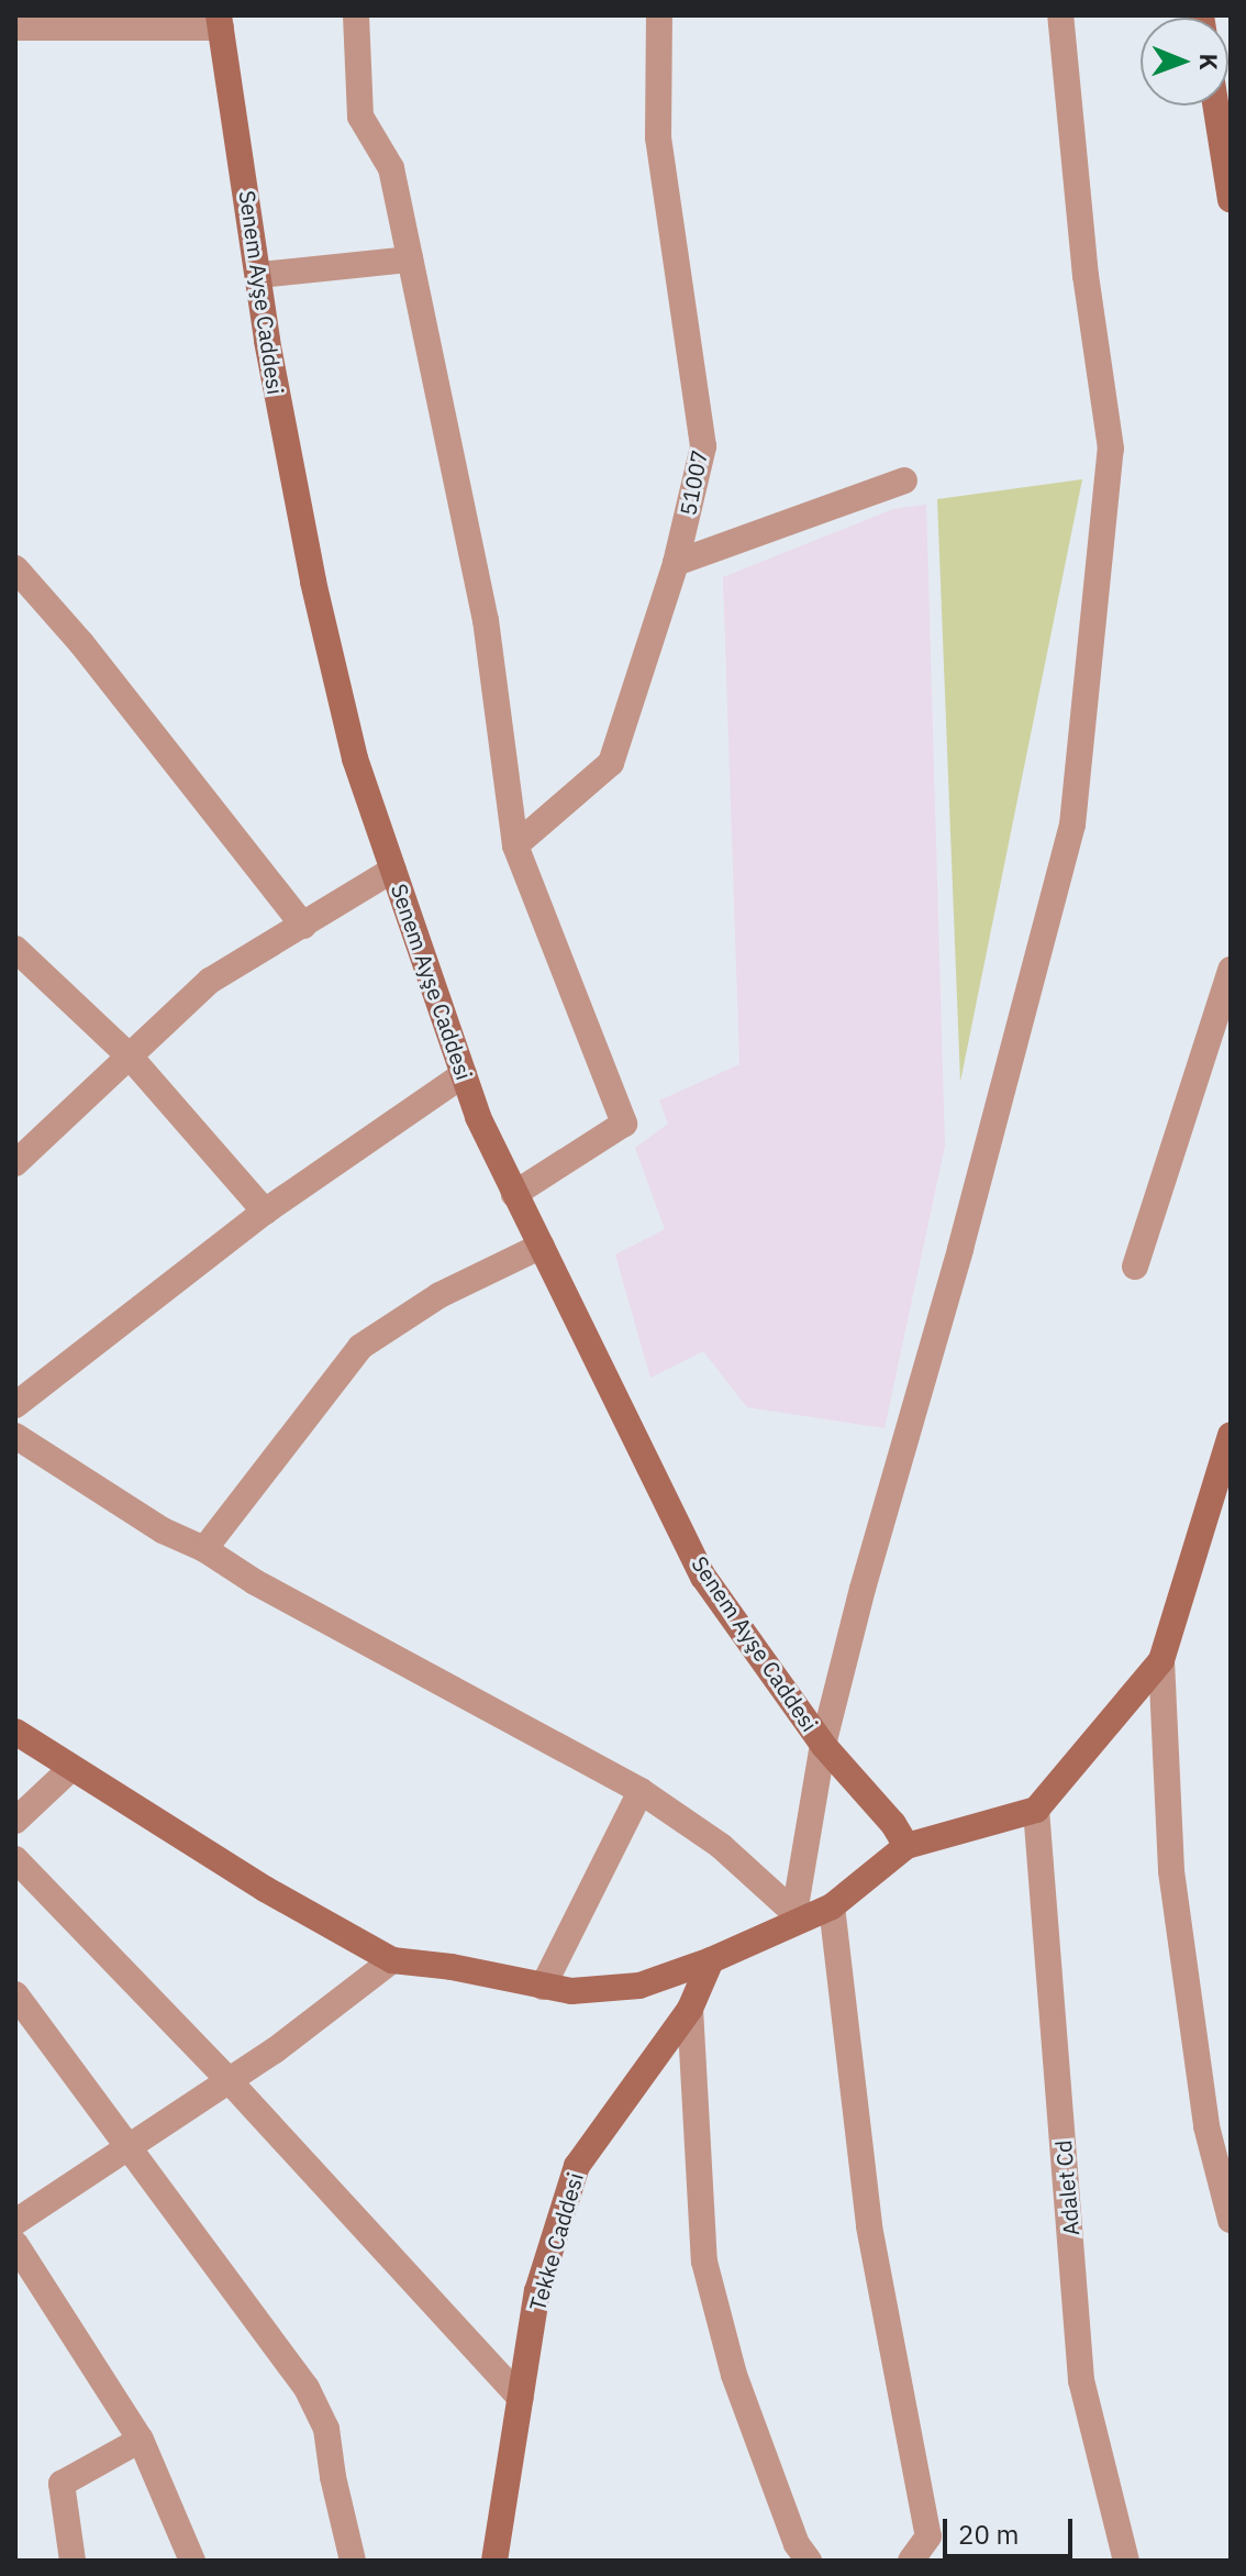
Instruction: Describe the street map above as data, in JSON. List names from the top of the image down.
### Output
{
  "streets": {
    "street": [
      "Senem Ayşe Caddesi",
      "51007",
      "Adalet Cd",
      "Tekke Caddesi"
    ]
  },
  "scale_bar": "20 m",
  "north": "right"
}
